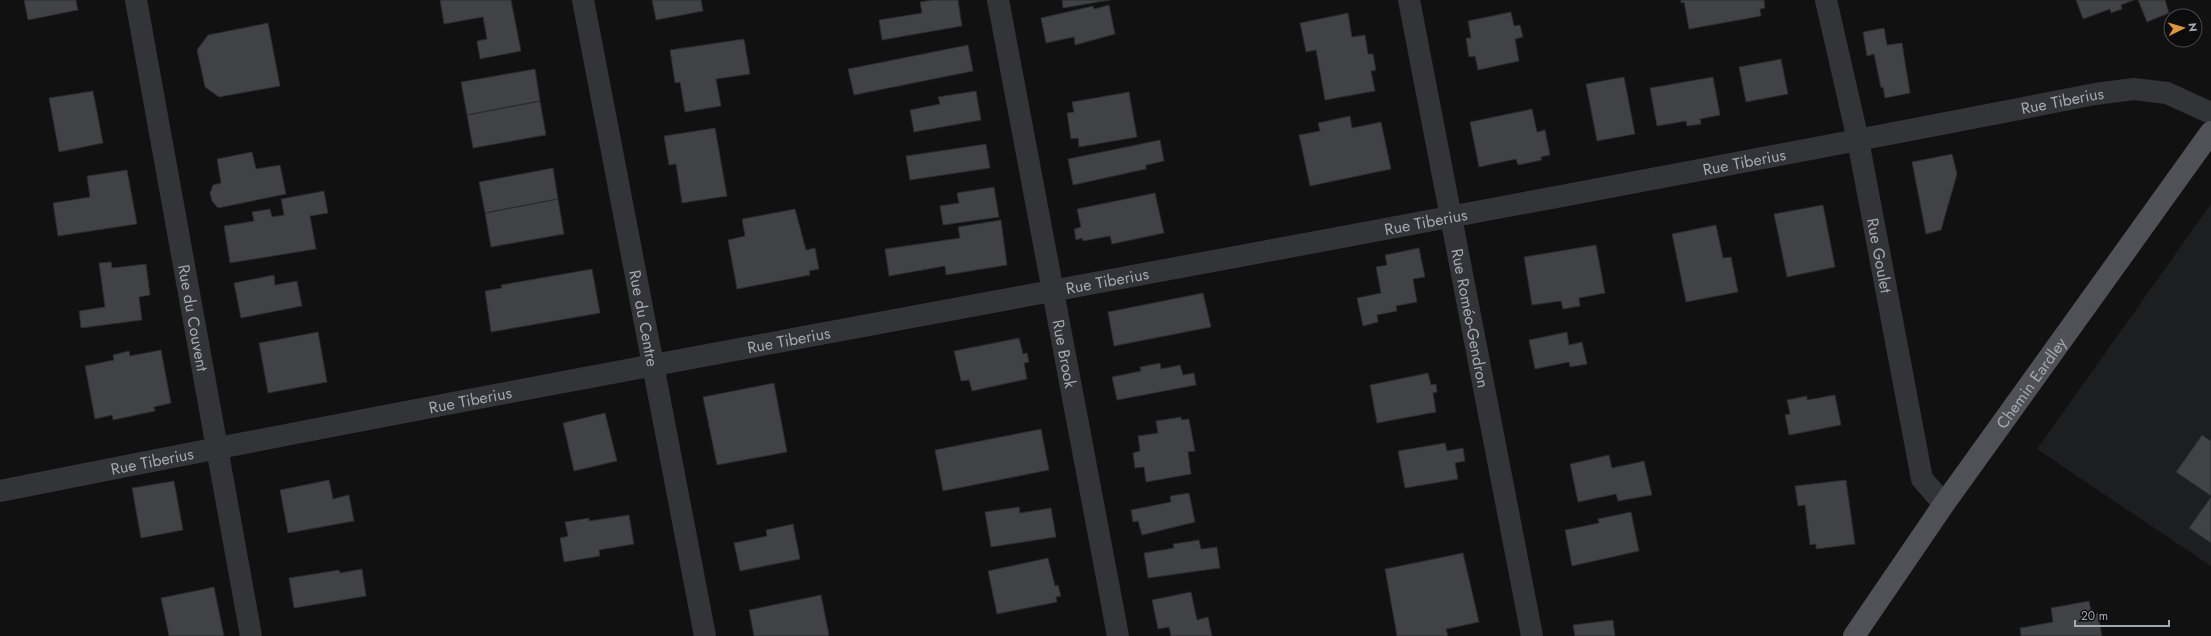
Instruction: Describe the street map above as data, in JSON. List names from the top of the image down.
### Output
{
  "streets": {
    "main road": ["Chemin Eardley"],
    "street": [
      "Rue Tiberius",
      "Rue Goulet",
      "Rue du Couvent",
      "Rue du Centre",
      "Rue Roméo-Gendron",
      "Rue Brook"
    ]
  },
  "crossings": [
    ["Rue Tiberius", "Rue Goulet"],
    ["Rue Tiberius", "Rue du Couvent"],
    ["Rue Tiberius", "Rue du Centre"],
    ["Rue Tiberius", "Rue Roméo-Gendron"],
    ["Rue Tiberius", "Rue Brook"],
    ["Rue Goulet", "Chemin Eardley"]
  ],
  "scale_bar": "20 m",
  "north": "right"
}
